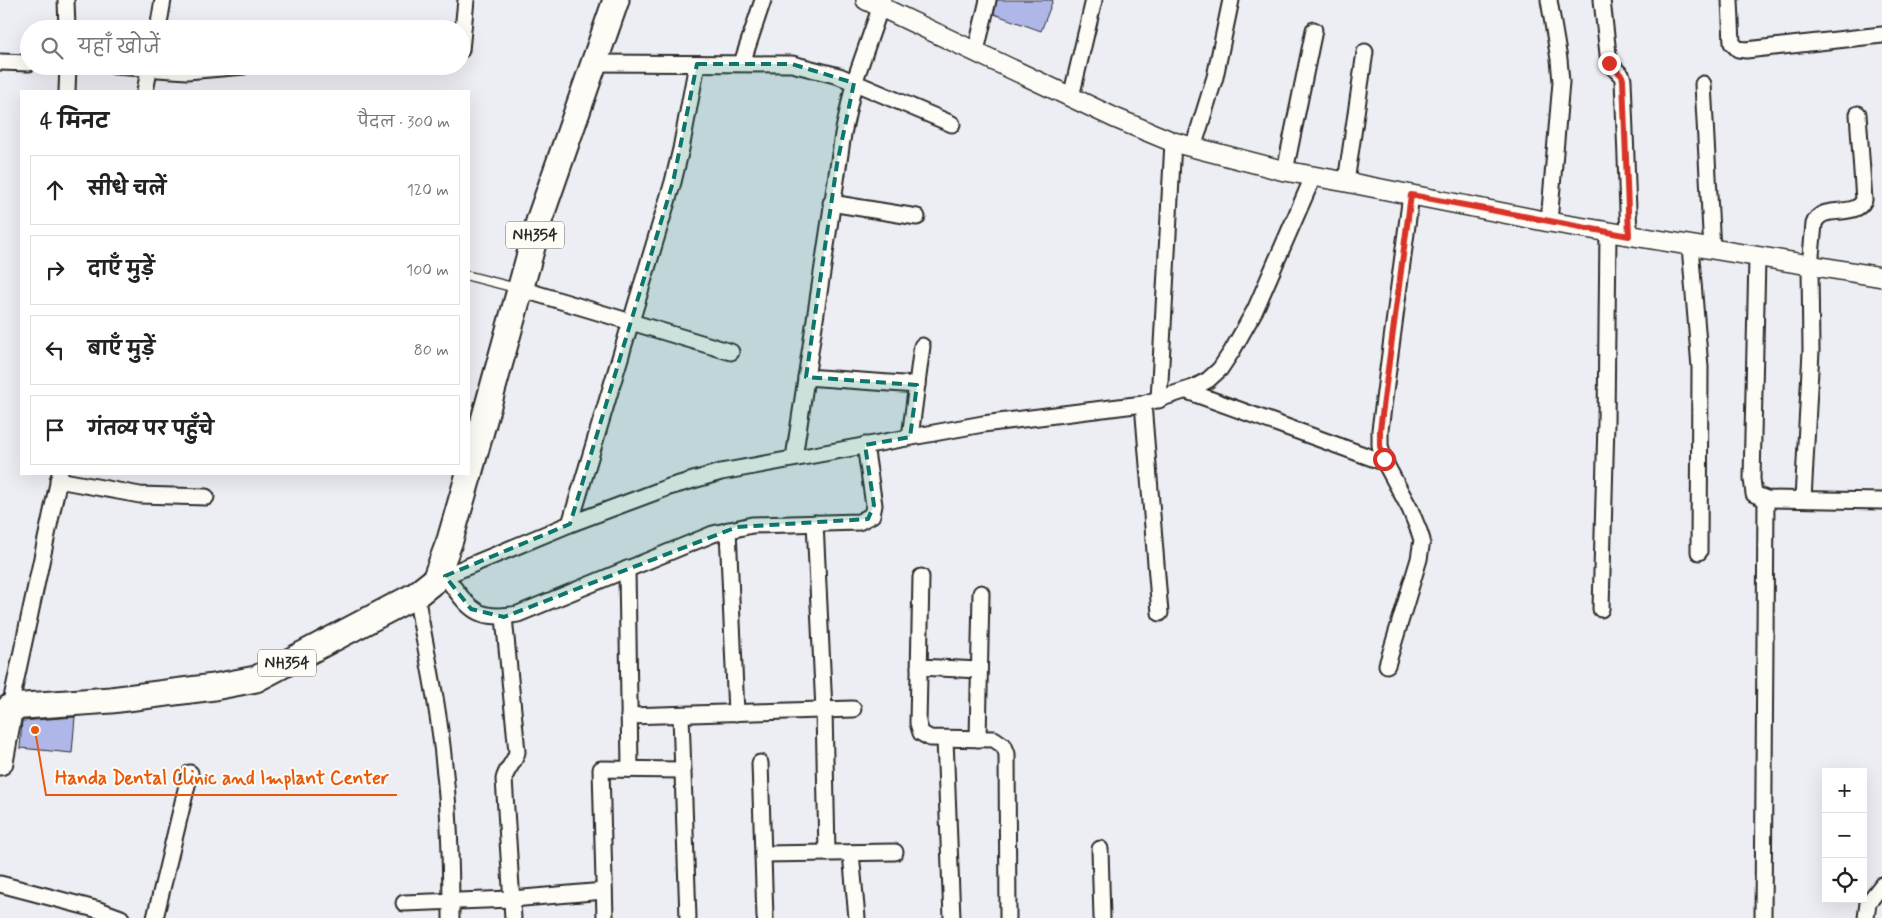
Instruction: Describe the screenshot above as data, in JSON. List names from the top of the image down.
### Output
{
  "streets": {
    "highway": ["NH354"]
  },
  "places": ["Handa Dental Clinic and Implant Center"],
  "page": {
    "search": "यहाँ खोजें",
    "heading": ["4 मिनट", "पैदल · 300 m"],
    "list": [
      ["सीधे चलें", "120 m"],
      ["दाएँ मुड़ें", "100 m"],
      ["बाएँ मुड़ें", "80 m"],
      "गंतव्य पर पहुँचे"
    ],
    "map_buttons": ["+", "−"]
  }
}
